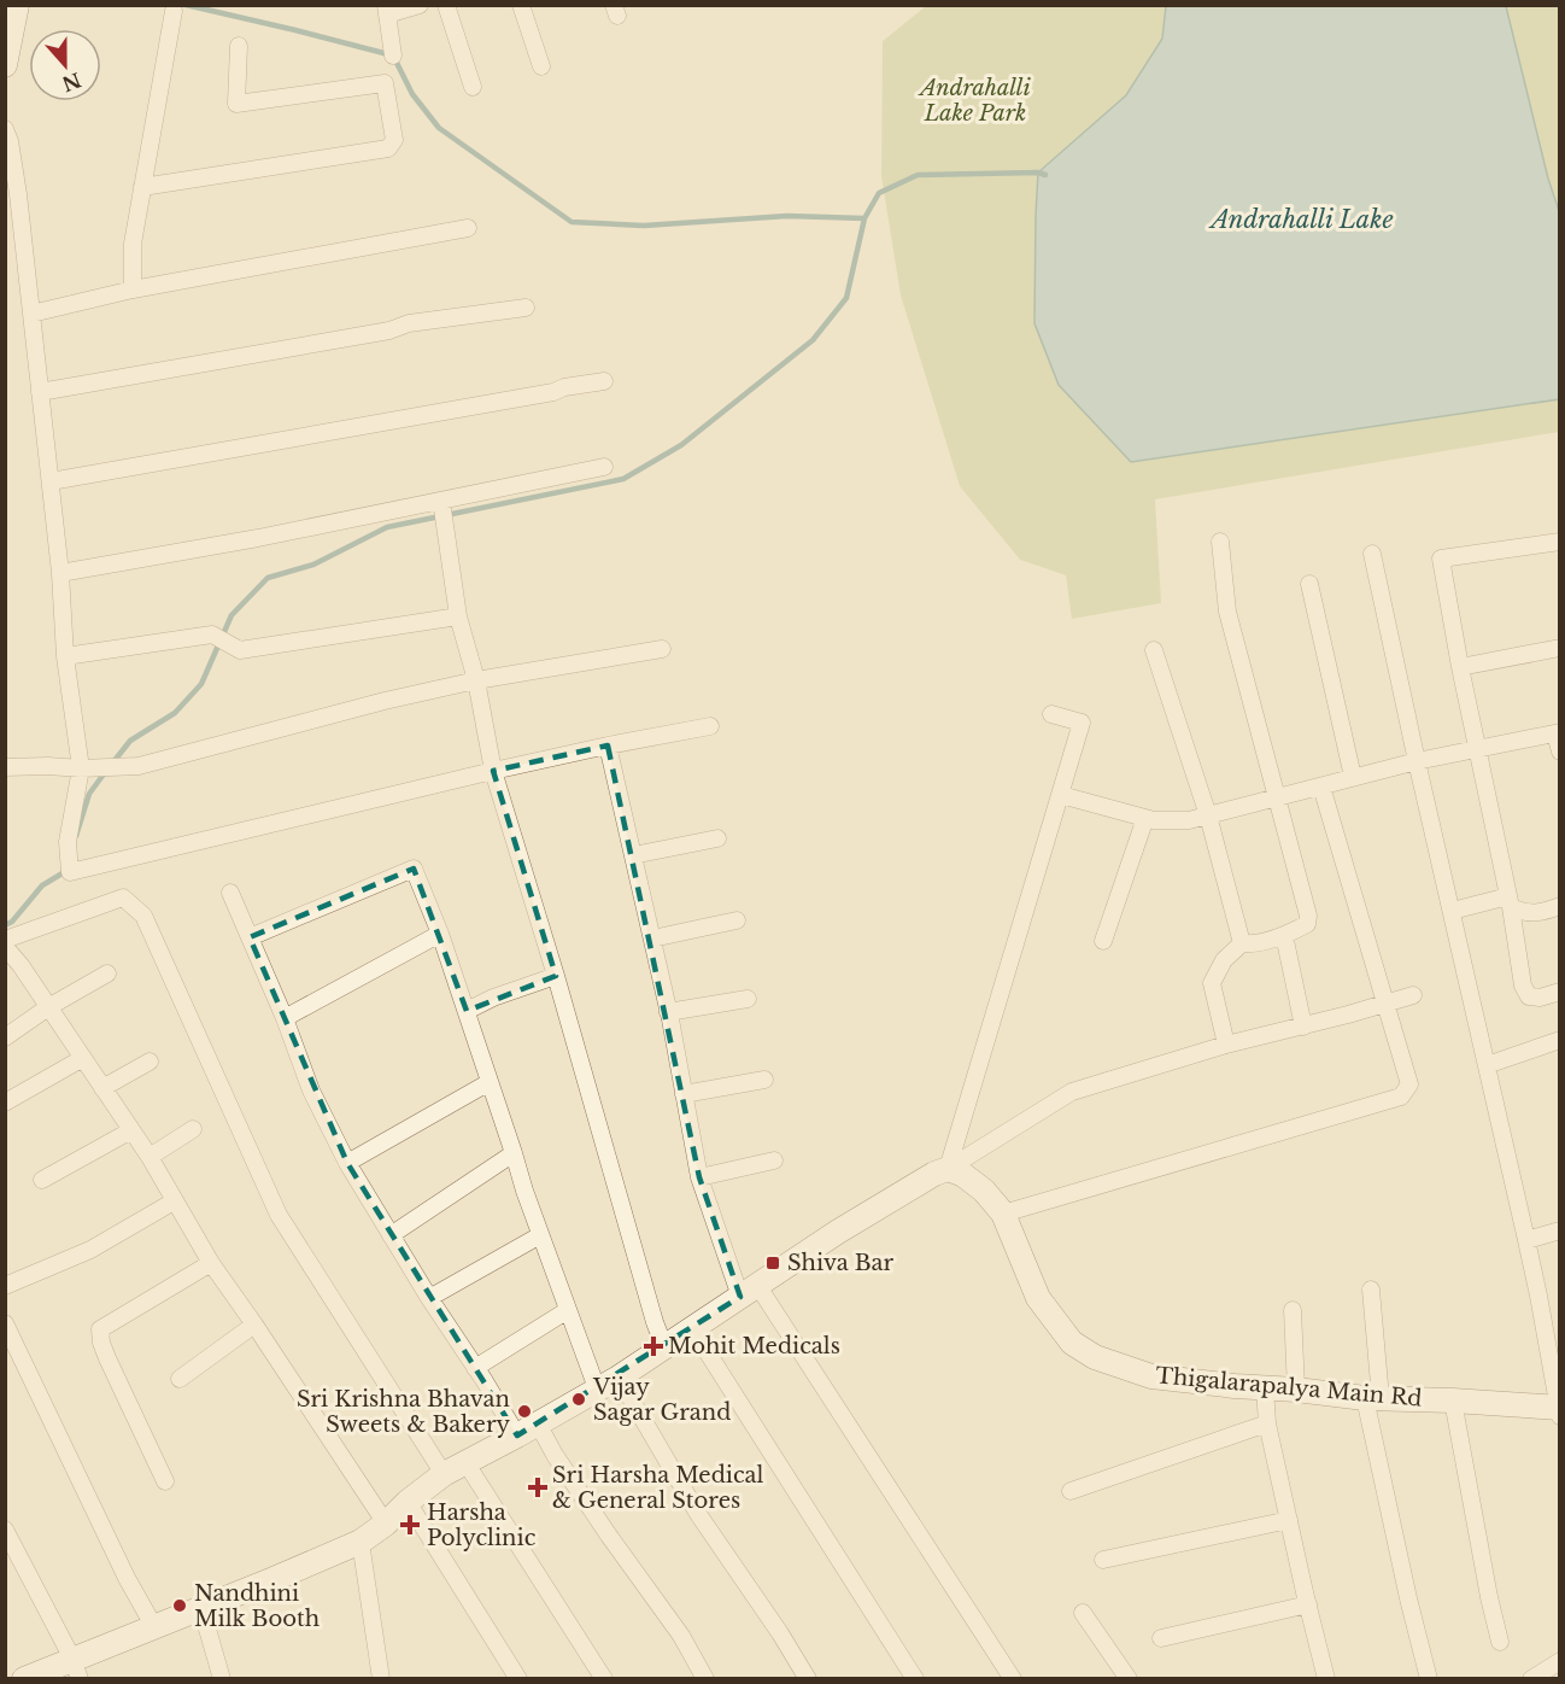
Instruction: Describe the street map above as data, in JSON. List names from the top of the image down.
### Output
{
  "streets": {
    "street": ["Thigalarapalya Main Rd"]
  },
  "water": ["Andrahalli Lake"],
  "parks": ["Andrahalli Lake Park"],
  "places": {
    "transit": ["Shiva Bar"],
    "health": ["Mohit Medicals", "Sri Harsha Medical & General Stores", "Harsha Polyclinic"],
    "other": ["Vijay Sagar Grand", "Sri Krishna Bhavan Sweets & Bakery", "Nandhini Milk Booth"]
  },
  "north": "bottom"
}
